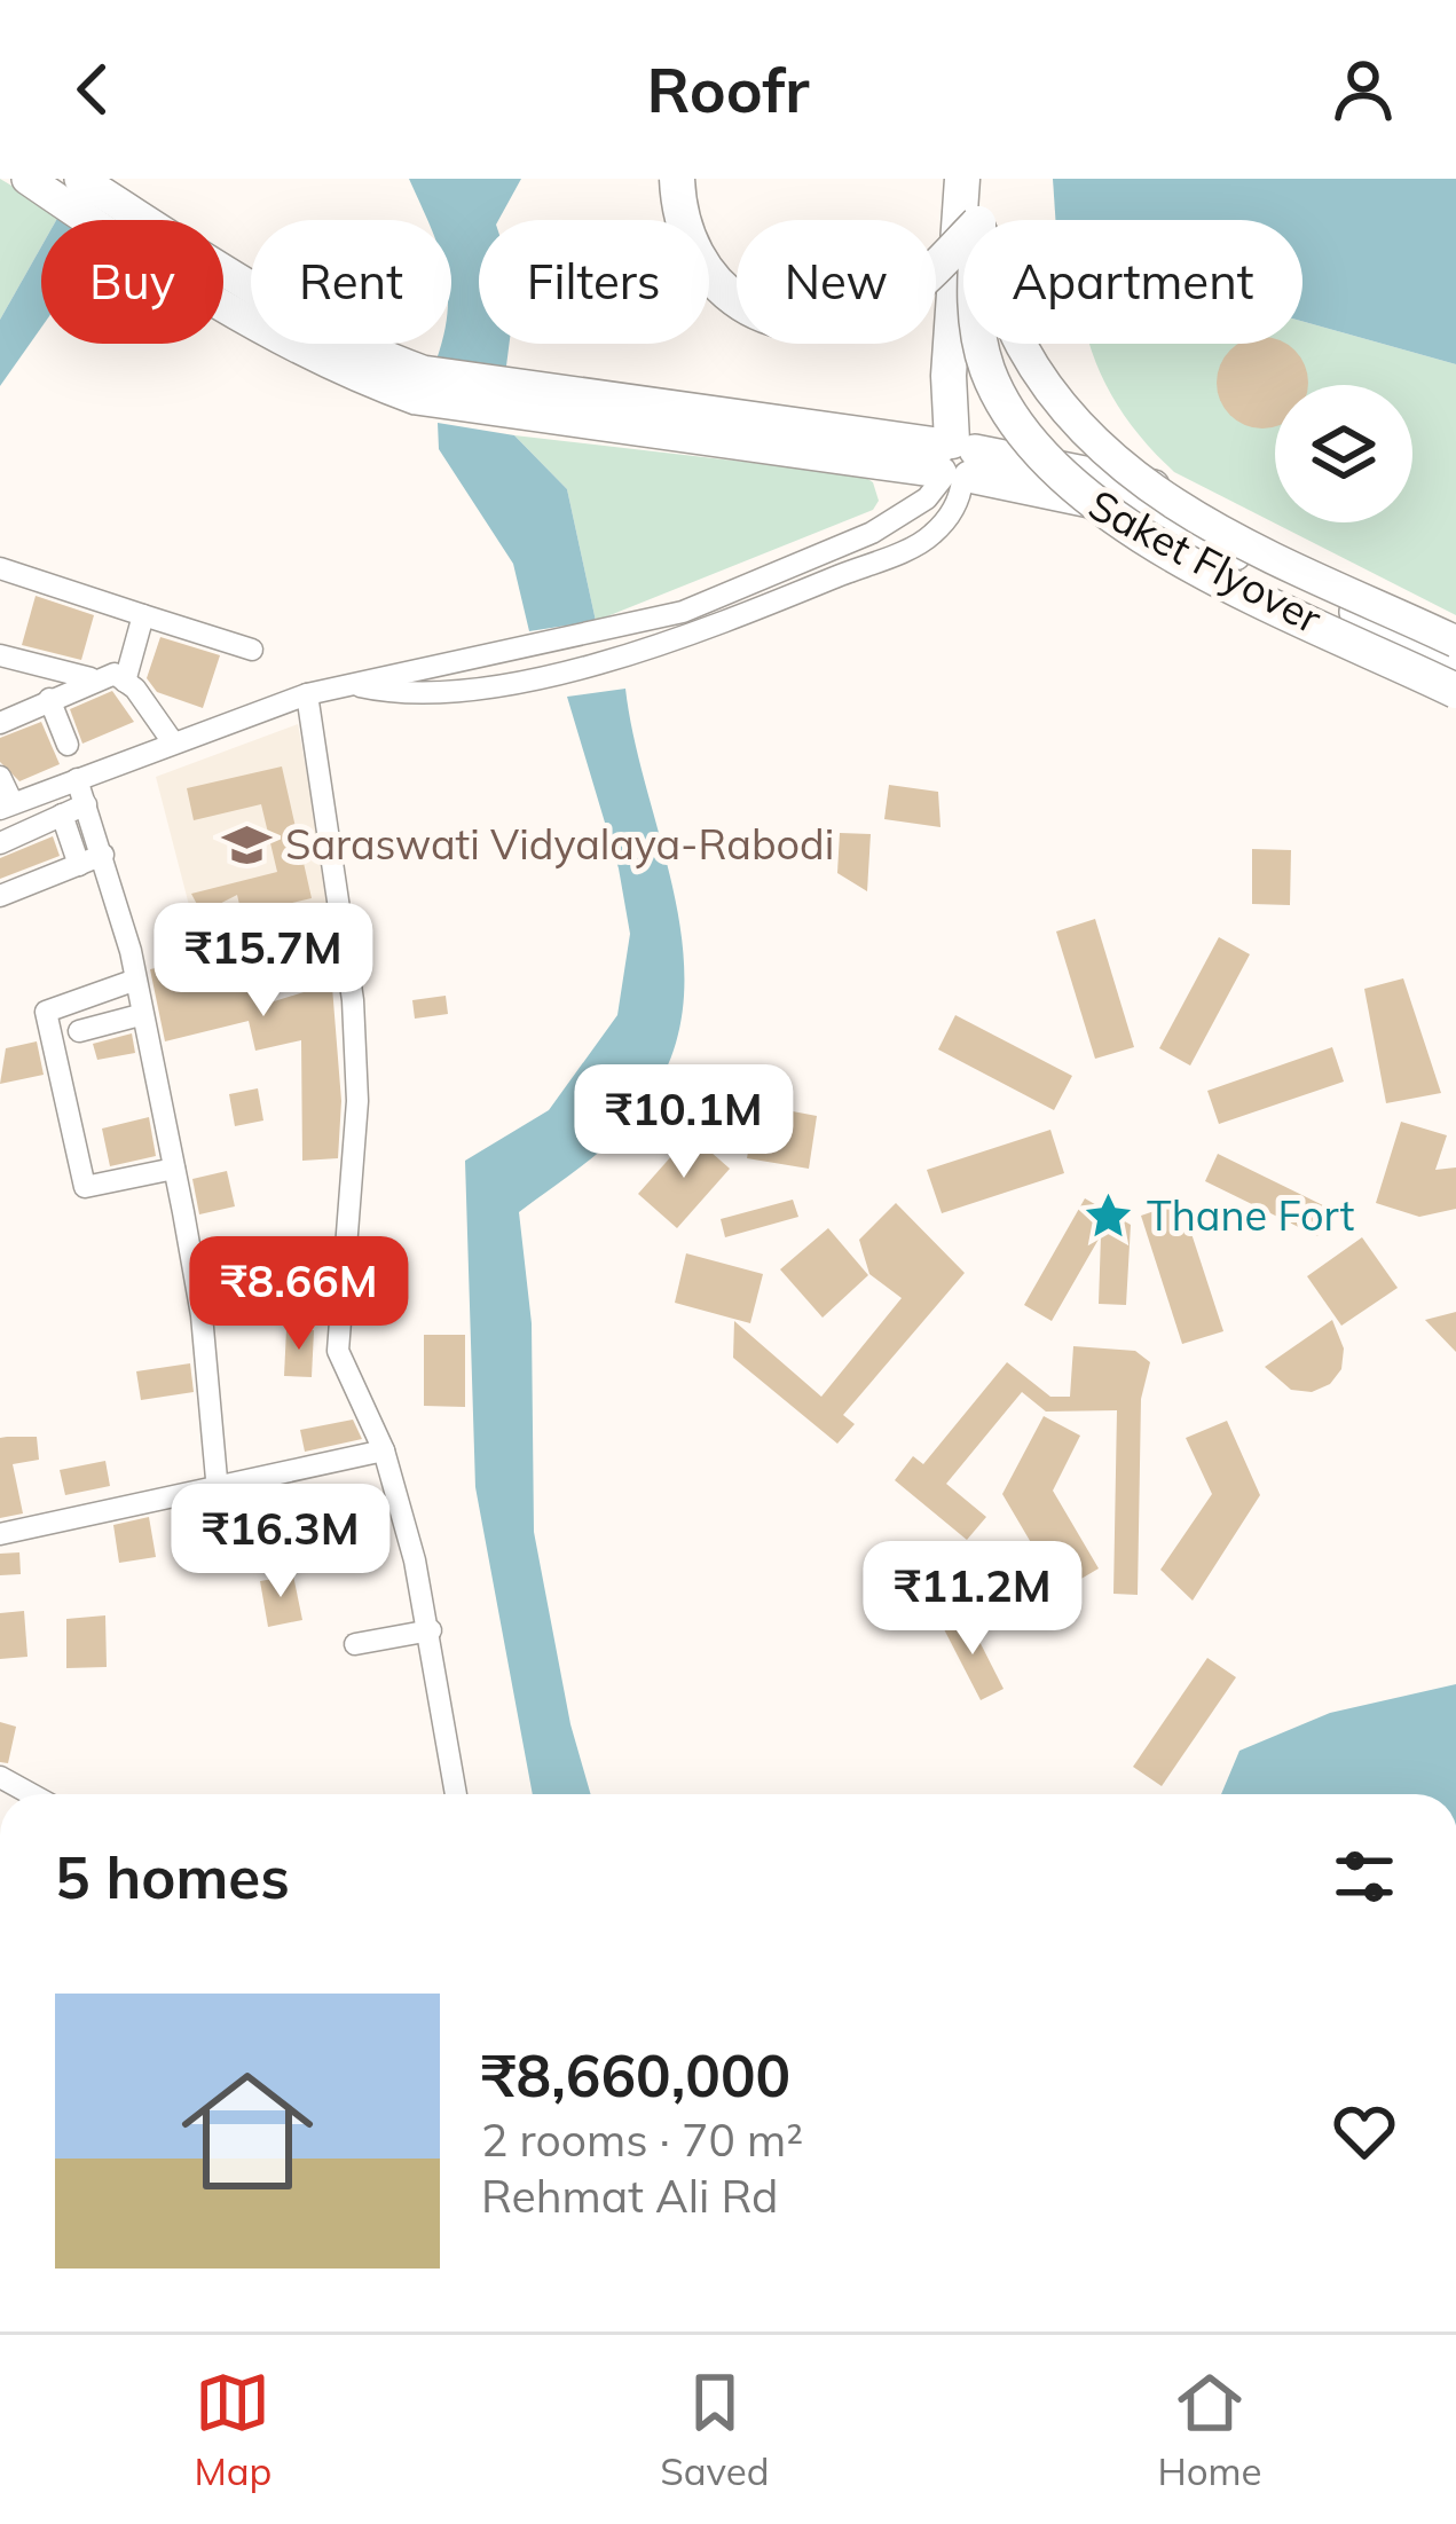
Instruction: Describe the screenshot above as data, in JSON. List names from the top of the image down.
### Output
{
  "streets": {
    "main road": ["Saket Flyover"]
  },
  "places": {
    "school or university": ["Saraswati Vidyalaya-Rabodi"],
    "place": ["Thane Fort"]
  },
  "page": {
    "header": "Roofr",
    "chip": [
      "Buy",
      "Rent",
      "Filters",
      "New",
      "Apartment"
    ],
    "price": [
      "₹15.7M",
      "₹10.1M",
      "₹8.66M",
      "₹16.3M",
      "₹11.2M"
    ],
    "heading": "5 homes",
    "list": [
      {
        "name": "₹8,660,000",
        "note": "2 rooms · 70 m² · Rehmat Ali Rd"
      }
    ],
    "tabs": ["Map", "Saved", "Home"]
  }
}
